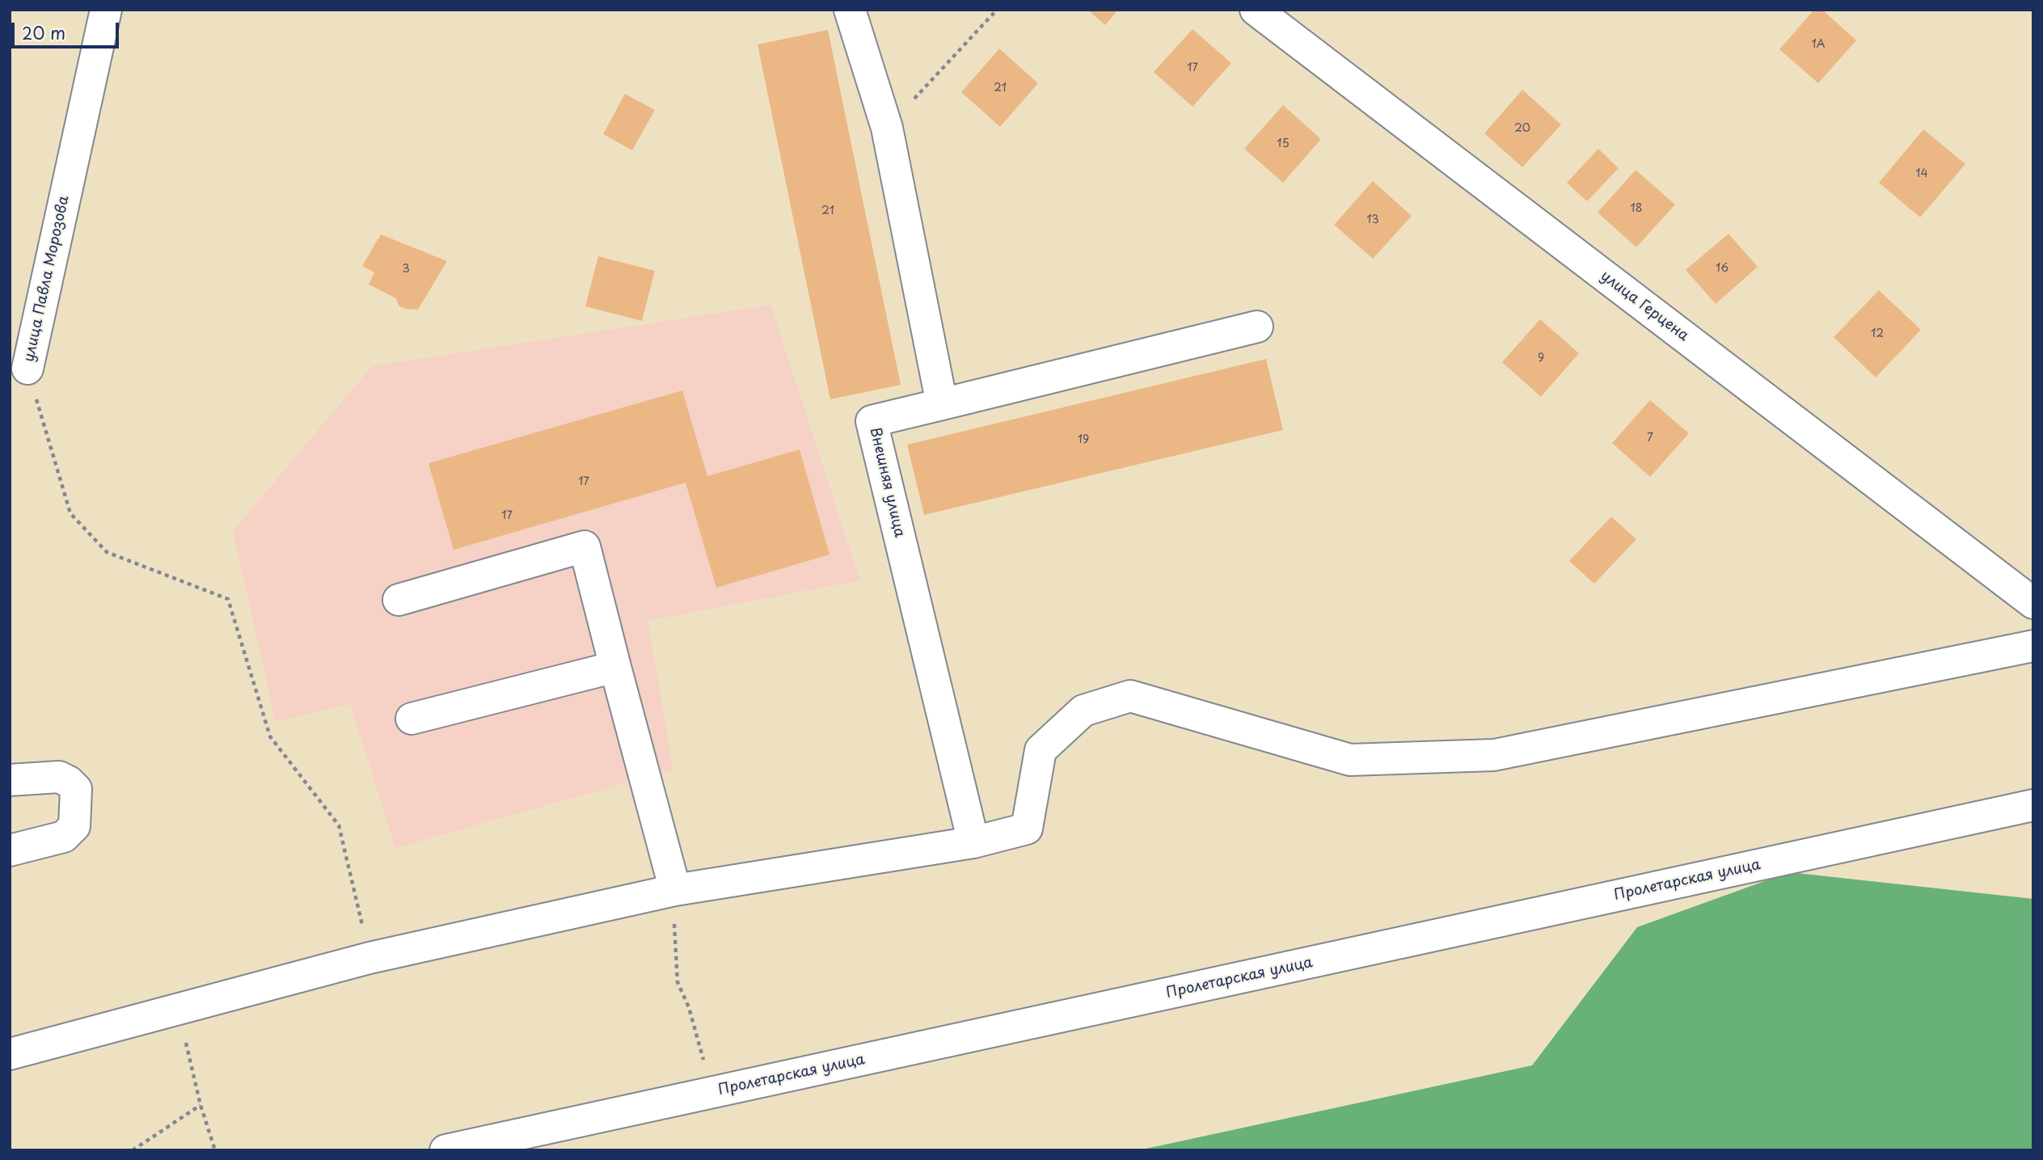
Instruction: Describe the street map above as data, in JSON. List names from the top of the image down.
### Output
{
  "streets": {
    "street": [
      "улица Павла Морозова",
      "улица Герцена",
      "Внешняя улица",
      "Пролетарская улица"
    ]
  },
  "house_numbers": [
    "1А",
    "17",
    "21",
    "20",
    "15",
    "14",
    "18",
    "21",
    "13",
    "16",
    "3",
    "12",
    "9",
    "7",
    "19",
    "17",
    "17"
  ],
  "scale_bar": "20 m"
}
